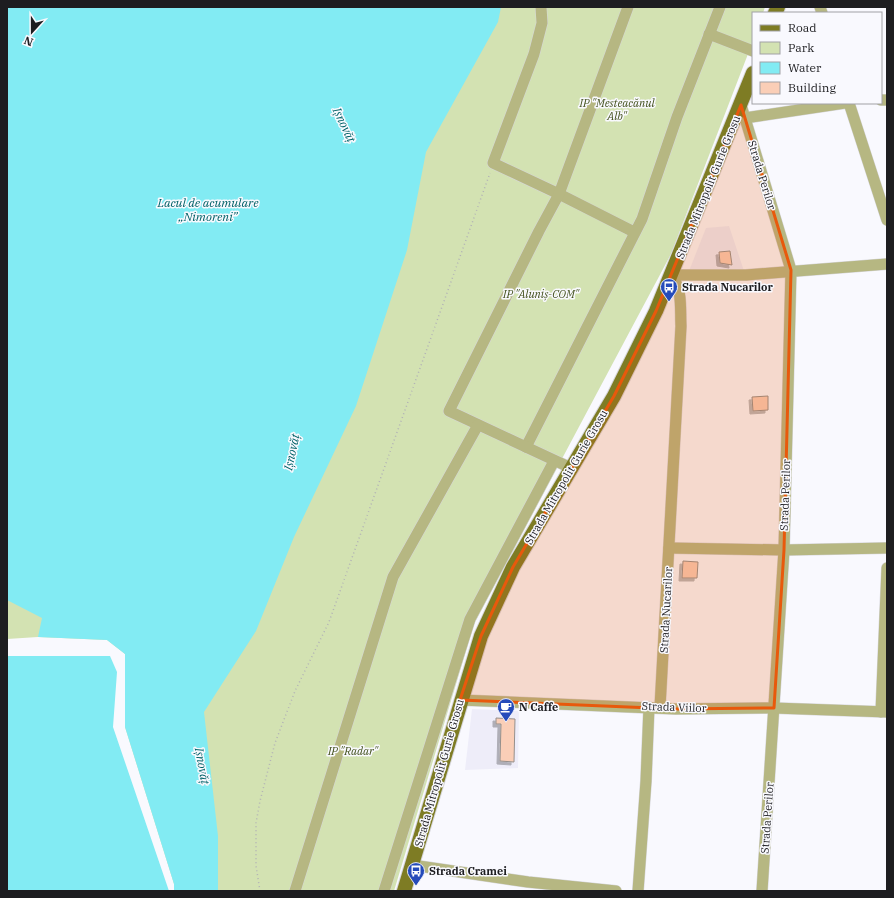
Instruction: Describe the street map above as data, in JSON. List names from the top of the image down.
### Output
{
  "streets": {
    "main road": ["Strada Mitropolit Gurie Grosu"],
    "street": ["Strada Perilor", "Strada Nucarilor", "Strada Viilor"]
  },
  "crossings": [
    ["Strada Perilor", "Strada Mitropolit Gurie Grosu"],
    ["Strada Perilor", "Strada Viilor"],
    ["Strada Mitropolit Gurie Grosu", "Strada Nucarilor"],
    ["Strada Mitropolit Gurie Grosu", "Strada Viilor"],
    ["Strada Nucarilor", "Strada Viilor"]
  ],
  "water": ["Ișnovăț", "Lacul de acumulare „Nimoreni”"],
  "parks": ["IP \"Mesteacănul Alb\"", "IP \"Aluniș-COM\"", "IP \"Radar\""],
  "places": {
    "bus stop": ["Strada Nucarilor", "Strada Cramei"],
    "cafe": ["N Caffe"]
  },
  "legend": [
    "Road",
    "Park",
    "Water",
    "Building"
  ],
  "north": "bottom"
}
